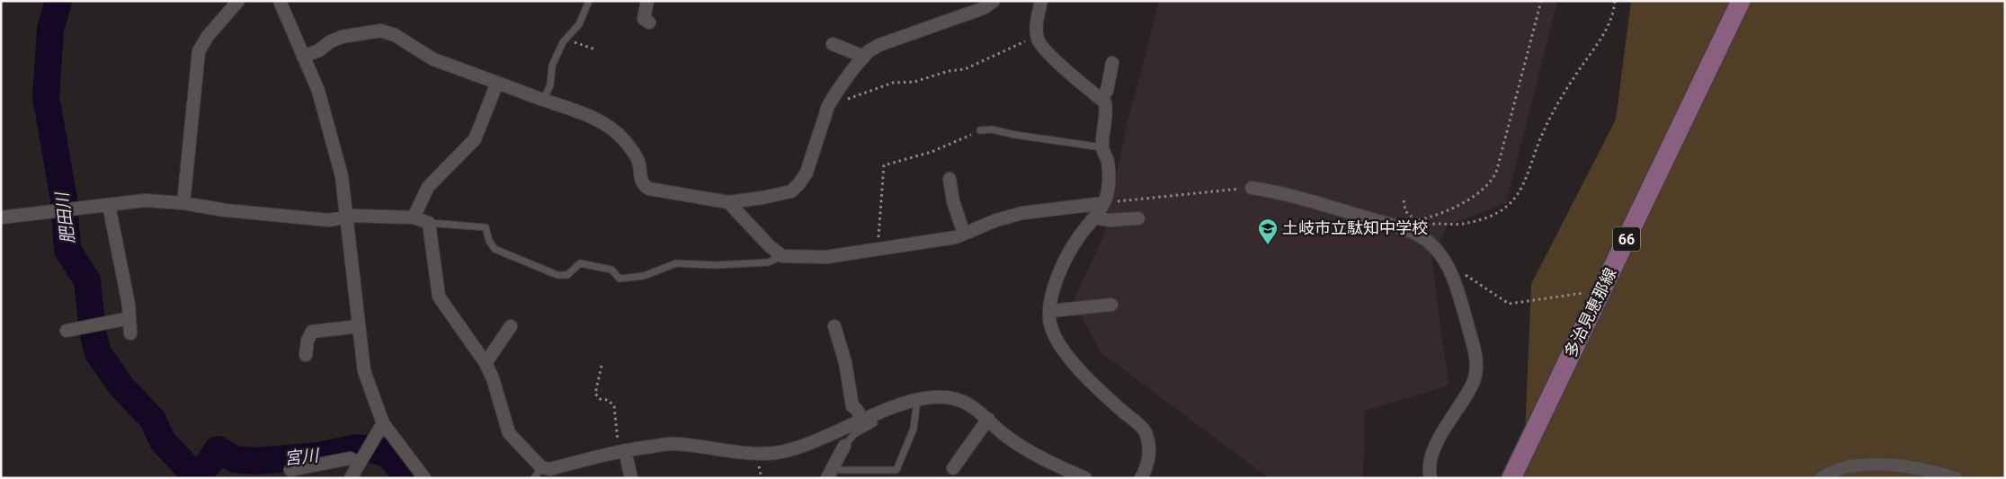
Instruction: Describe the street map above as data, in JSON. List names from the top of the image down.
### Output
{
  "streets": {
    "main road": ["66", "多治見恵那線"]
  },
  "water": ["肥田川", "宮川"],
  "places": {
    "school or university": ["土岐市立駄知中学校"]
  }
}
